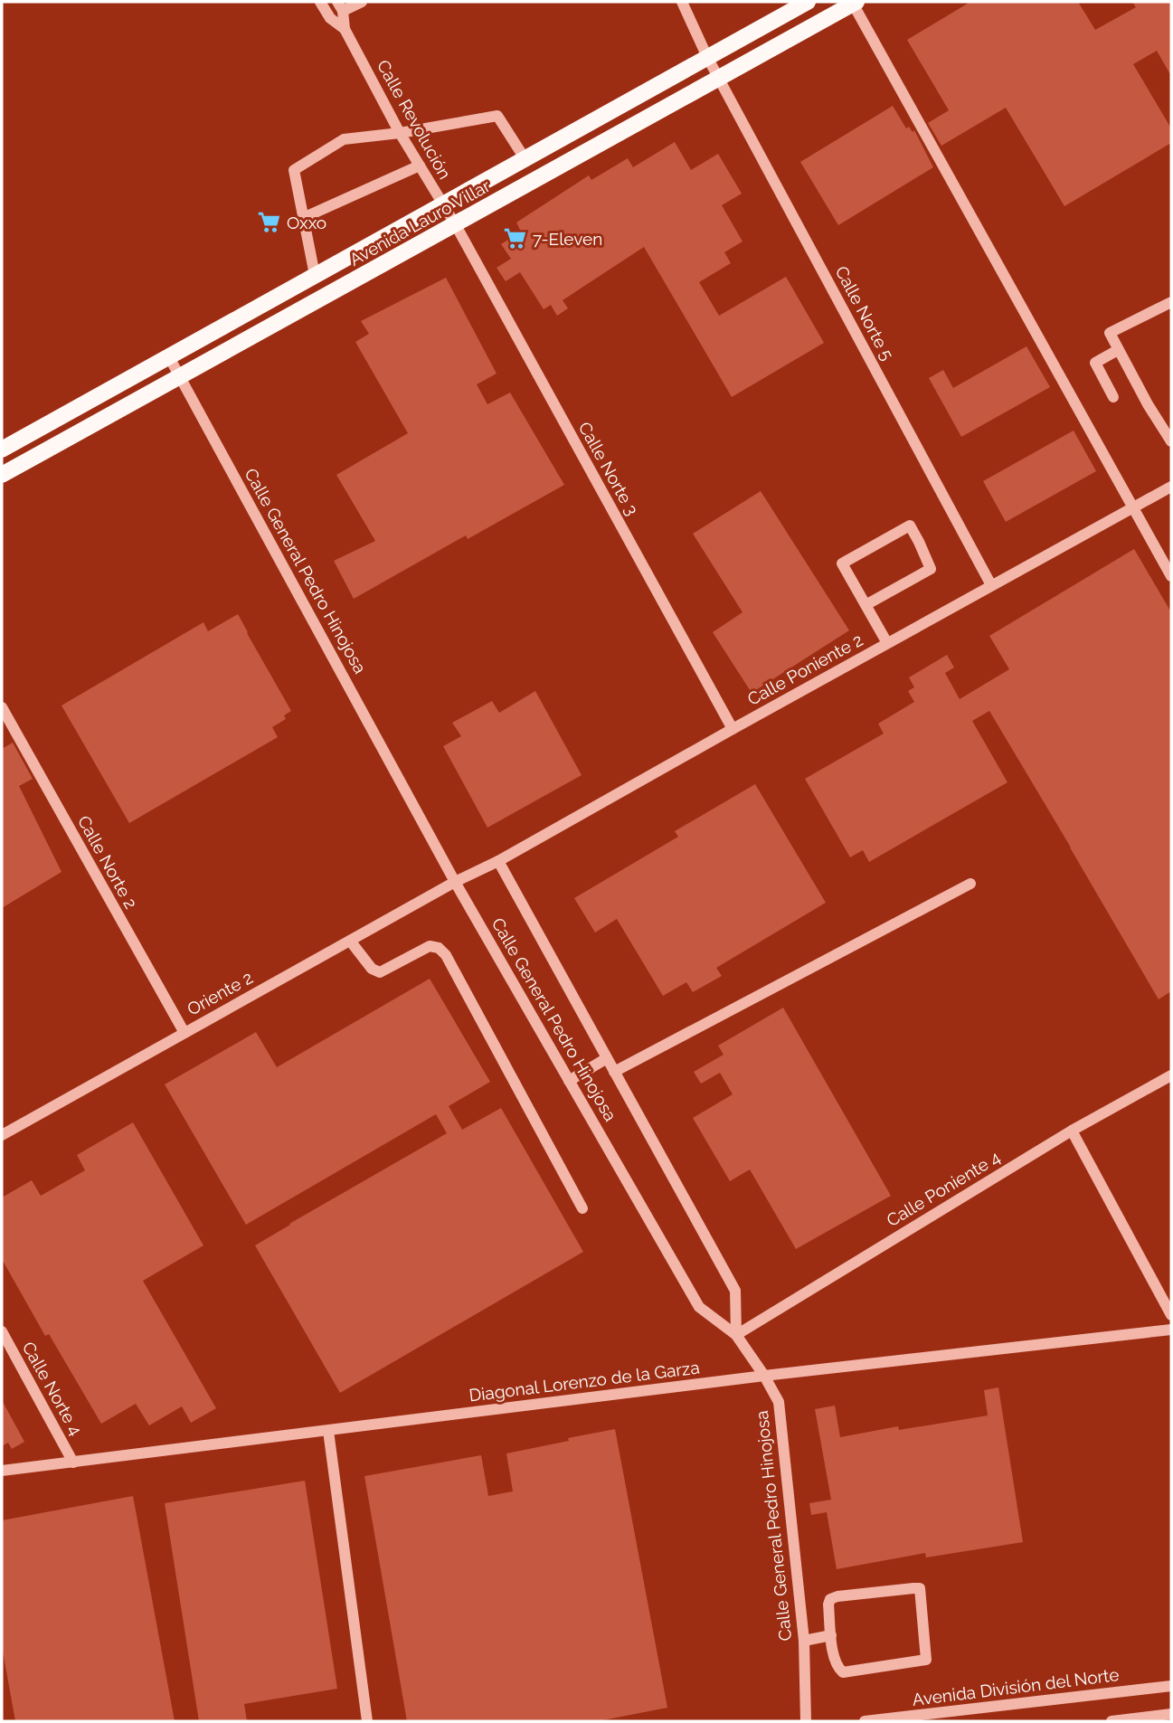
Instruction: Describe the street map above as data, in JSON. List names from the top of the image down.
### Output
{
  "streets": {
    "main road": ["Avenida Lauro Villar"],
    "street": [
      "Calle Revolución",
      "Calle Norte 5",
      "Calle Norte 3",
      "Calle General Pedro Hinojosa",
      "Calle Poniente 2",
      "Calle Norte 2",
      "Oriente 2",
      "Calle Poniente 4",
      "Diagonal Lorenzo de la Garza",
      "Calle Norte 4",
      "Avenida División del Norte"
    ]
  },
  "crossings": [
    ["Calle Revolución", "Avenida Lauro Villar"],
    ["Calle Revolución", "Calle Norte 3"],
    ["Avenida Lauro Villar", "Calle Norte 5"],
    ["Avenida Lauro Villar", "Calle Norte 3"],
    ["Avenida Lauro Villar", "Calle General Pedro Hinojosa"],
    ["Calle Norte 5", "Calle Poniente 2"],
    ["Calle Norte 3", "Calle Poniente 2"],
    ["Calle General Pedro Hinojosa", "Calle Poniente 2"],
    ["Calle General Pedro Hinojosa", "Oriente 2"],
    ["Calle General Pedro Hinojosa", "Calle Poniente 4"],
    ["Calle General Pedro Hinojosa", "Diagonal Lorenzo de la Garza"],
    ["Calle Poniente 2", "Oriente 2"],
    ["Calle Norte 2", "Oriente 2"],
    ["Diagonal Lorenzo de la Garza", "Calle Norte 4"]
  ],
  "places": {
    "supermarket": ["Oxxo", "7-Eleven"]
  }
}
